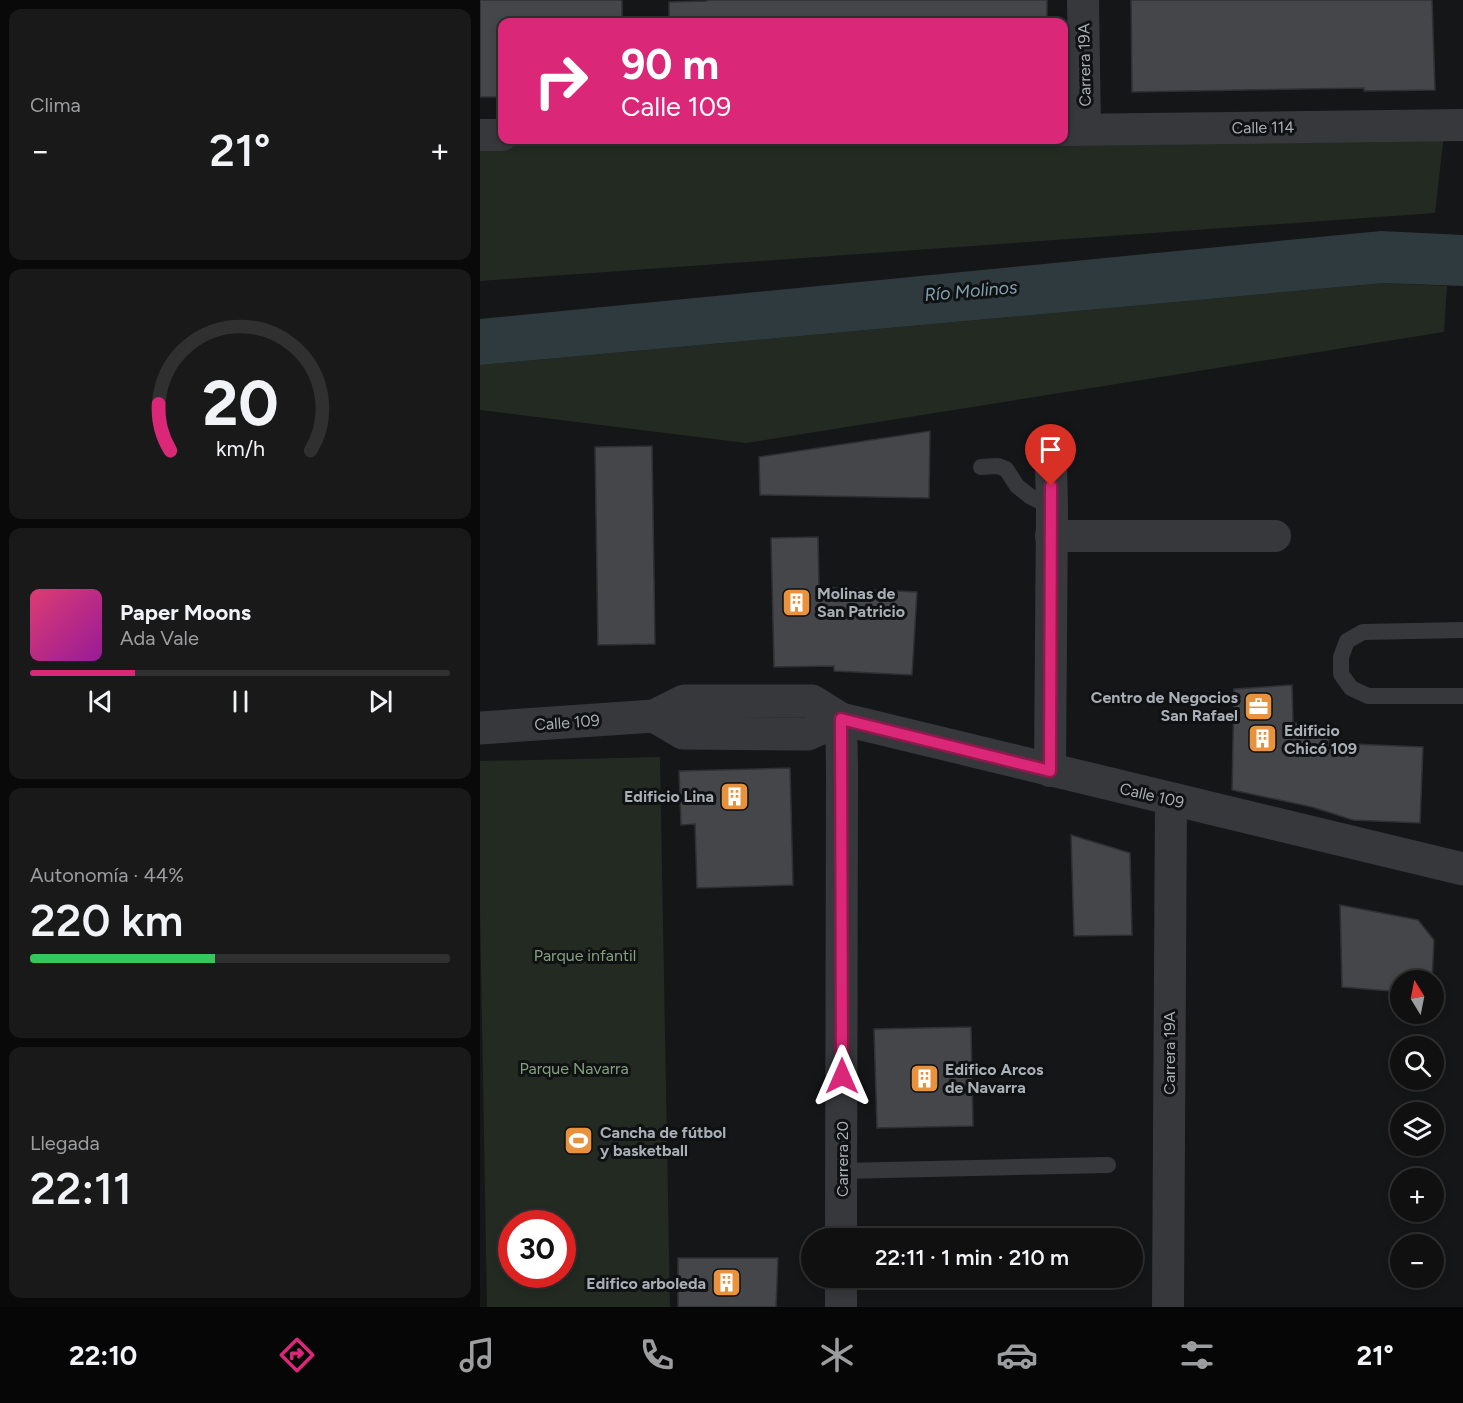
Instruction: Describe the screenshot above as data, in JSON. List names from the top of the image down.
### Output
{
  "streets": {
    "street": [
      "Carrera 19A",
      "Calle 114",
      "Calle 109",
      "Carrera 20"
    ]
  },
  "crossings": [
    ["Carrera 19A", "Calle 114"],
    ["Carrera 19A", "Calle 109"],
    ["Calle 109", "Carrera 20"]
  ],
  "water": ["Río Molinos"],
  "parks": ["Parque infantil", "Parque Navarra"],
  "places": {
    "building": [
      "Molinas de San Patricio",
      "Edificio Chicó 109",
      "Edificio Lina",
      "Edifico Arcos de Navarra",
      "Edifico arboleda"
    ],
    "office": ["Centro de Negocios San Rafael"],
    "sports": ["Cancha de fútbol y basketball"]
  },
  "north": "top",
  "page": {
    "tile": [
      "Clima",
      ["Autonomía · 44%", "220 km"],
      ["Llegada", "22:11"]
    ],
    "turn": ["90 m", "Calle 109"],
    "heat": ["−", "21°", "+"],
    "song": ["Paper Moons", "Ada Vale"],
    "map_buttons": ["+", "−"],
    "limit": "30",
    "trip": "22:11 · 1 min · 210 m",
    "tabs": ["22:10", "21°"],
    "gauge": ["20", "km/h"]
  }
}
